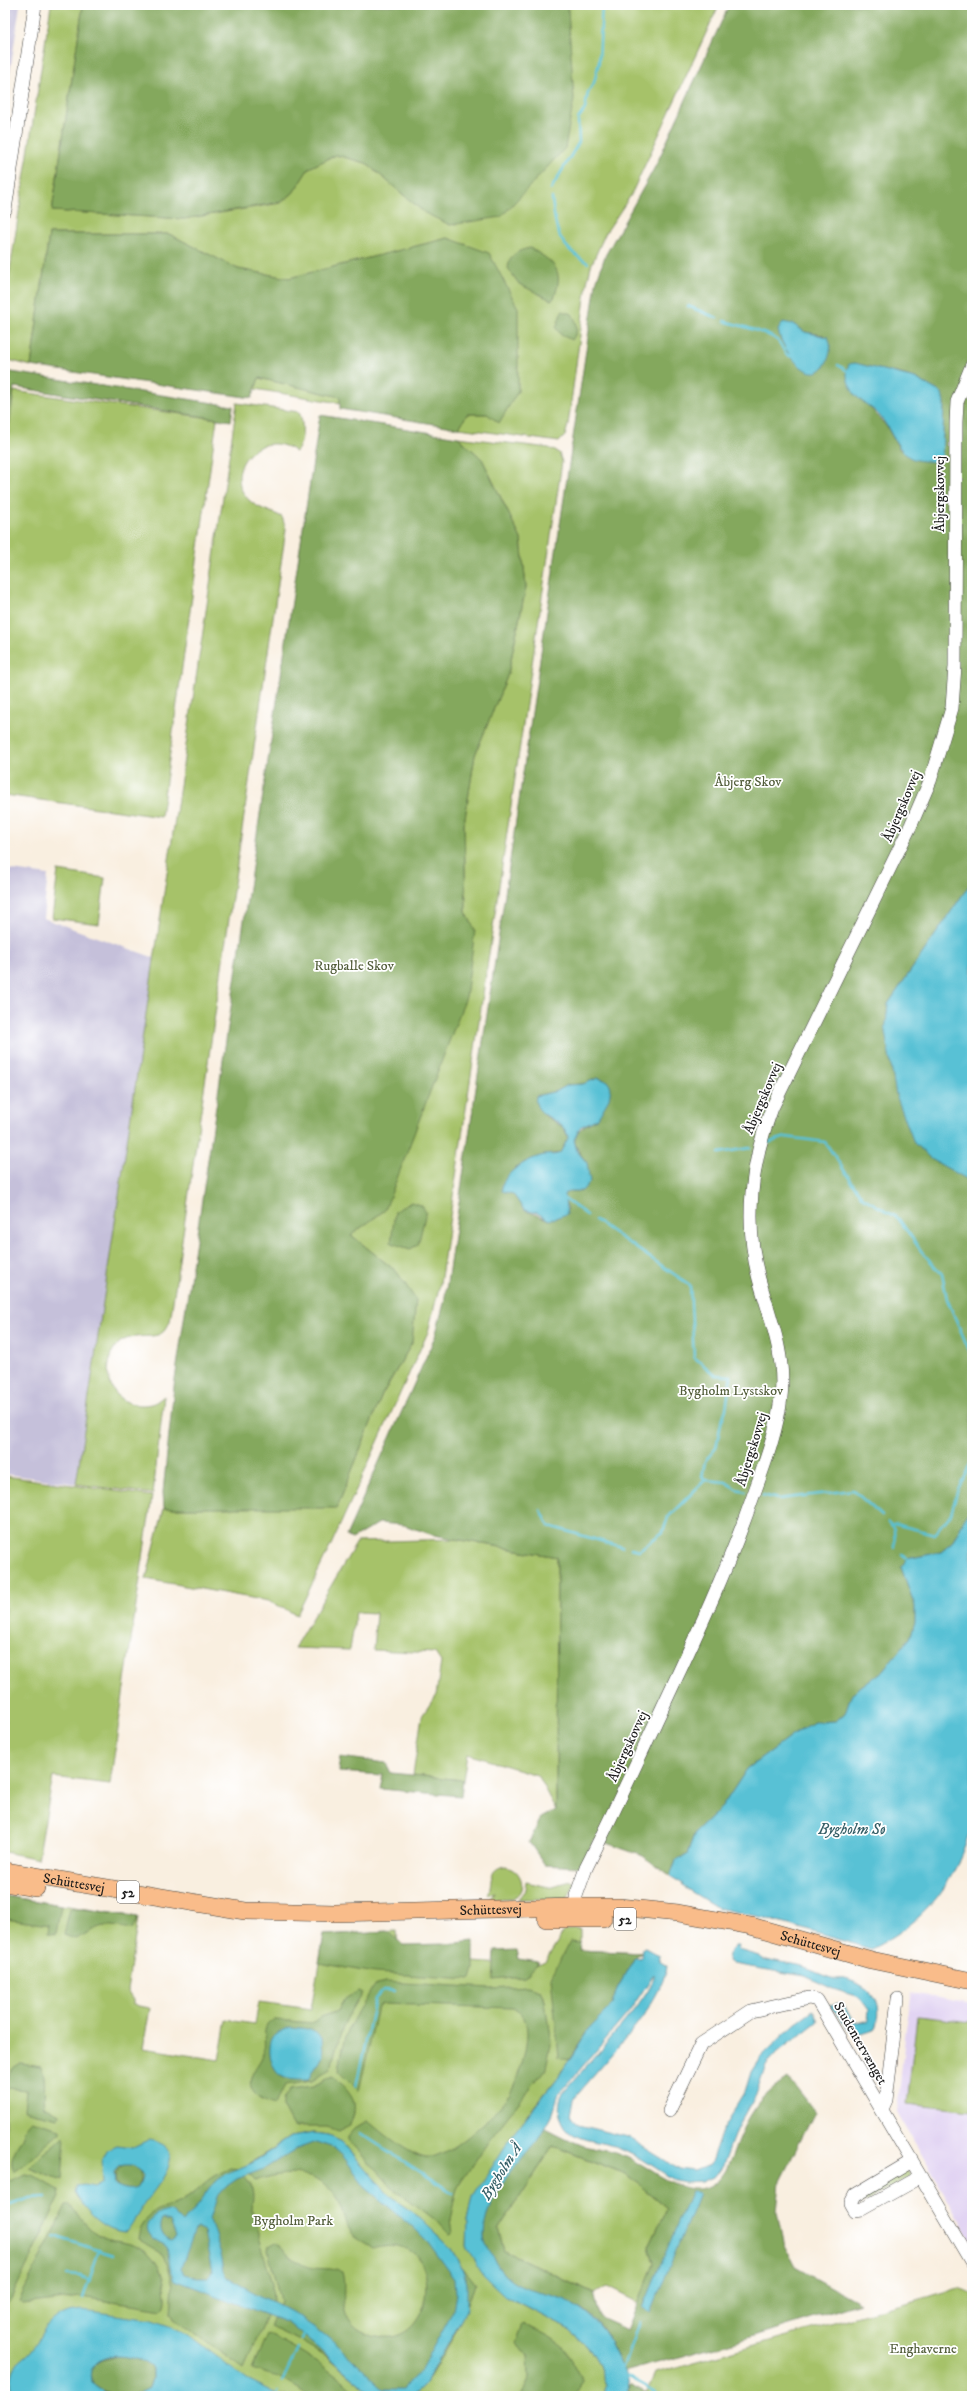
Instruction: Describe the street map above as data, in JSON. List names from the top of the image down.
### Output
{
  "streets": {
    "main road": ["Schüttesvej", "52"],
    "street": ["Åbjergskovvej", "Studentervænget"]
  },
  "crossings": [
    ["Åbjergskovvej", "Schüttesvej"]
  ],
  "water": ["Bygholm Sø", "Bygholm Å"],
  "parks": [
    "Åbjerg Skov",
    "Rugballe Skov",
    "Bygholm Lystskov",
    "Bygholm Park",
    "Enghaverne"
  ]
}
